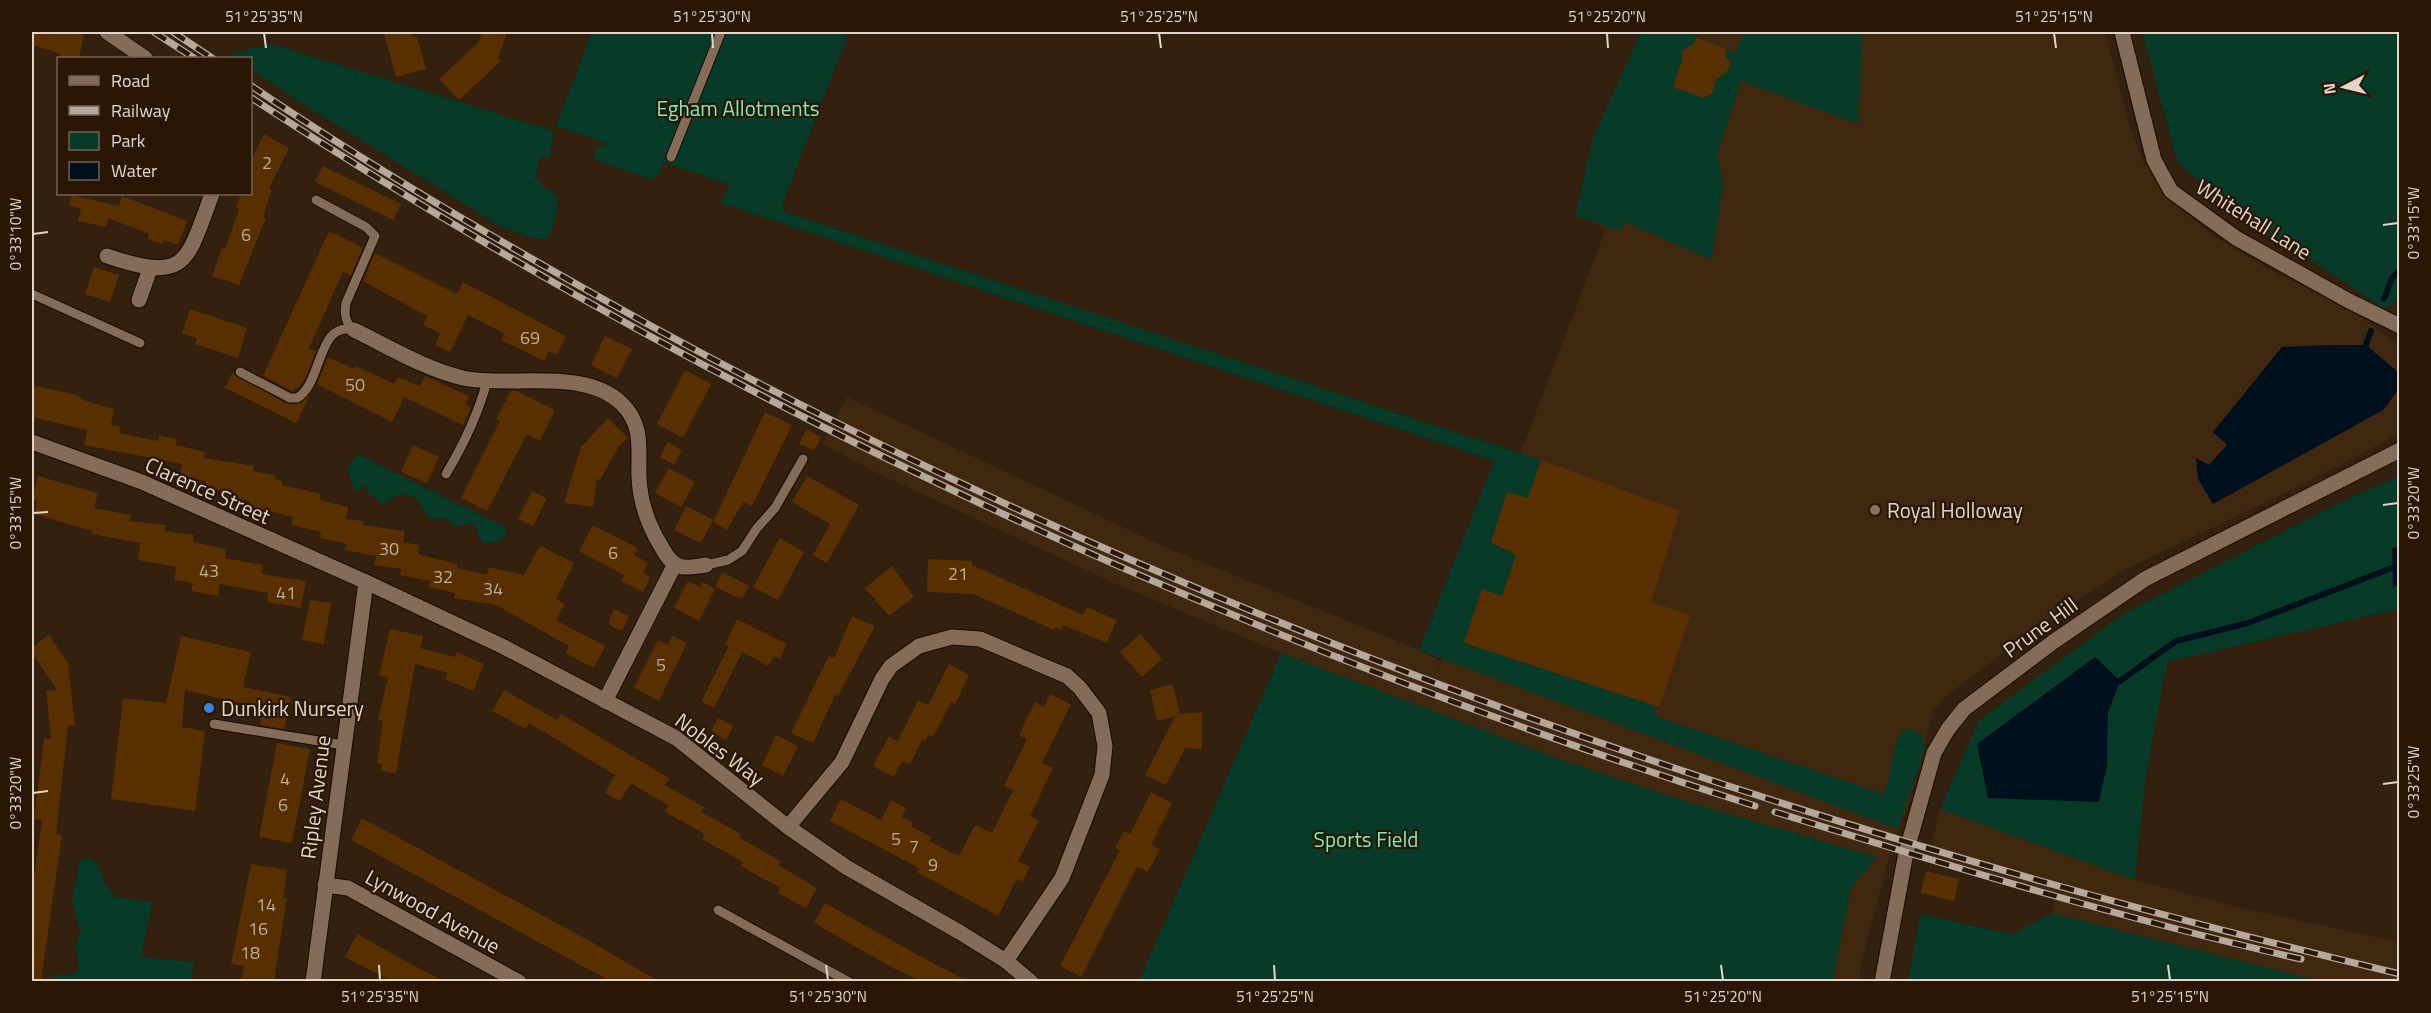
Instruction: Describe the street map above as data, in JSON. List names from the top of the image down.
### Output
{
  "streets": {
    "street": [
      "Whitehall Lane",
      "Clarence Street",
      "Prune Hill",
      "Nobles Way",
      "Ripley Avenue",
      "Lynwood Avenue"
    ]
  },
  "crossings": [
    ["Clarence Street", "Nobles Way"],
    ["Clarence Street", "Ripley Avenue"],
    ["Nobles Way", "Ripley Avenue"],
    ["Ripley Avenue", "Lynwood Avenue"]
  ],
  "parks": ["Egham Allotments", "Sports Field"],
  "places": ["Royal Holloway", "Dunkirk Nursery"],
  "house_numbers": [
    "2",
    "6",
    "69",
    "50",
    "30",
    "6",
    "43",
    "21",
    "32",
    "34",
    "41",
    "5",
    "4",
    "6",
    "5",
    "7",
    "9",
    "14",
    "16",
    "18"
  ],
  "legend": [
    "Road",
    "Railway",
    "Park",
    "Water"
  ],
  "north": "left",
  "coordinates": [
    "51°25'35\"N",
    "51°25'30\"N",
    "51°25'25\"N",
    "51°25'20\"N",
    "51°25'15\"N",
    "0°33'15\"W",
    "0°33'10\"W",
    "0°33'20\"W",
    "0°33'25\"W"
  ]
}
